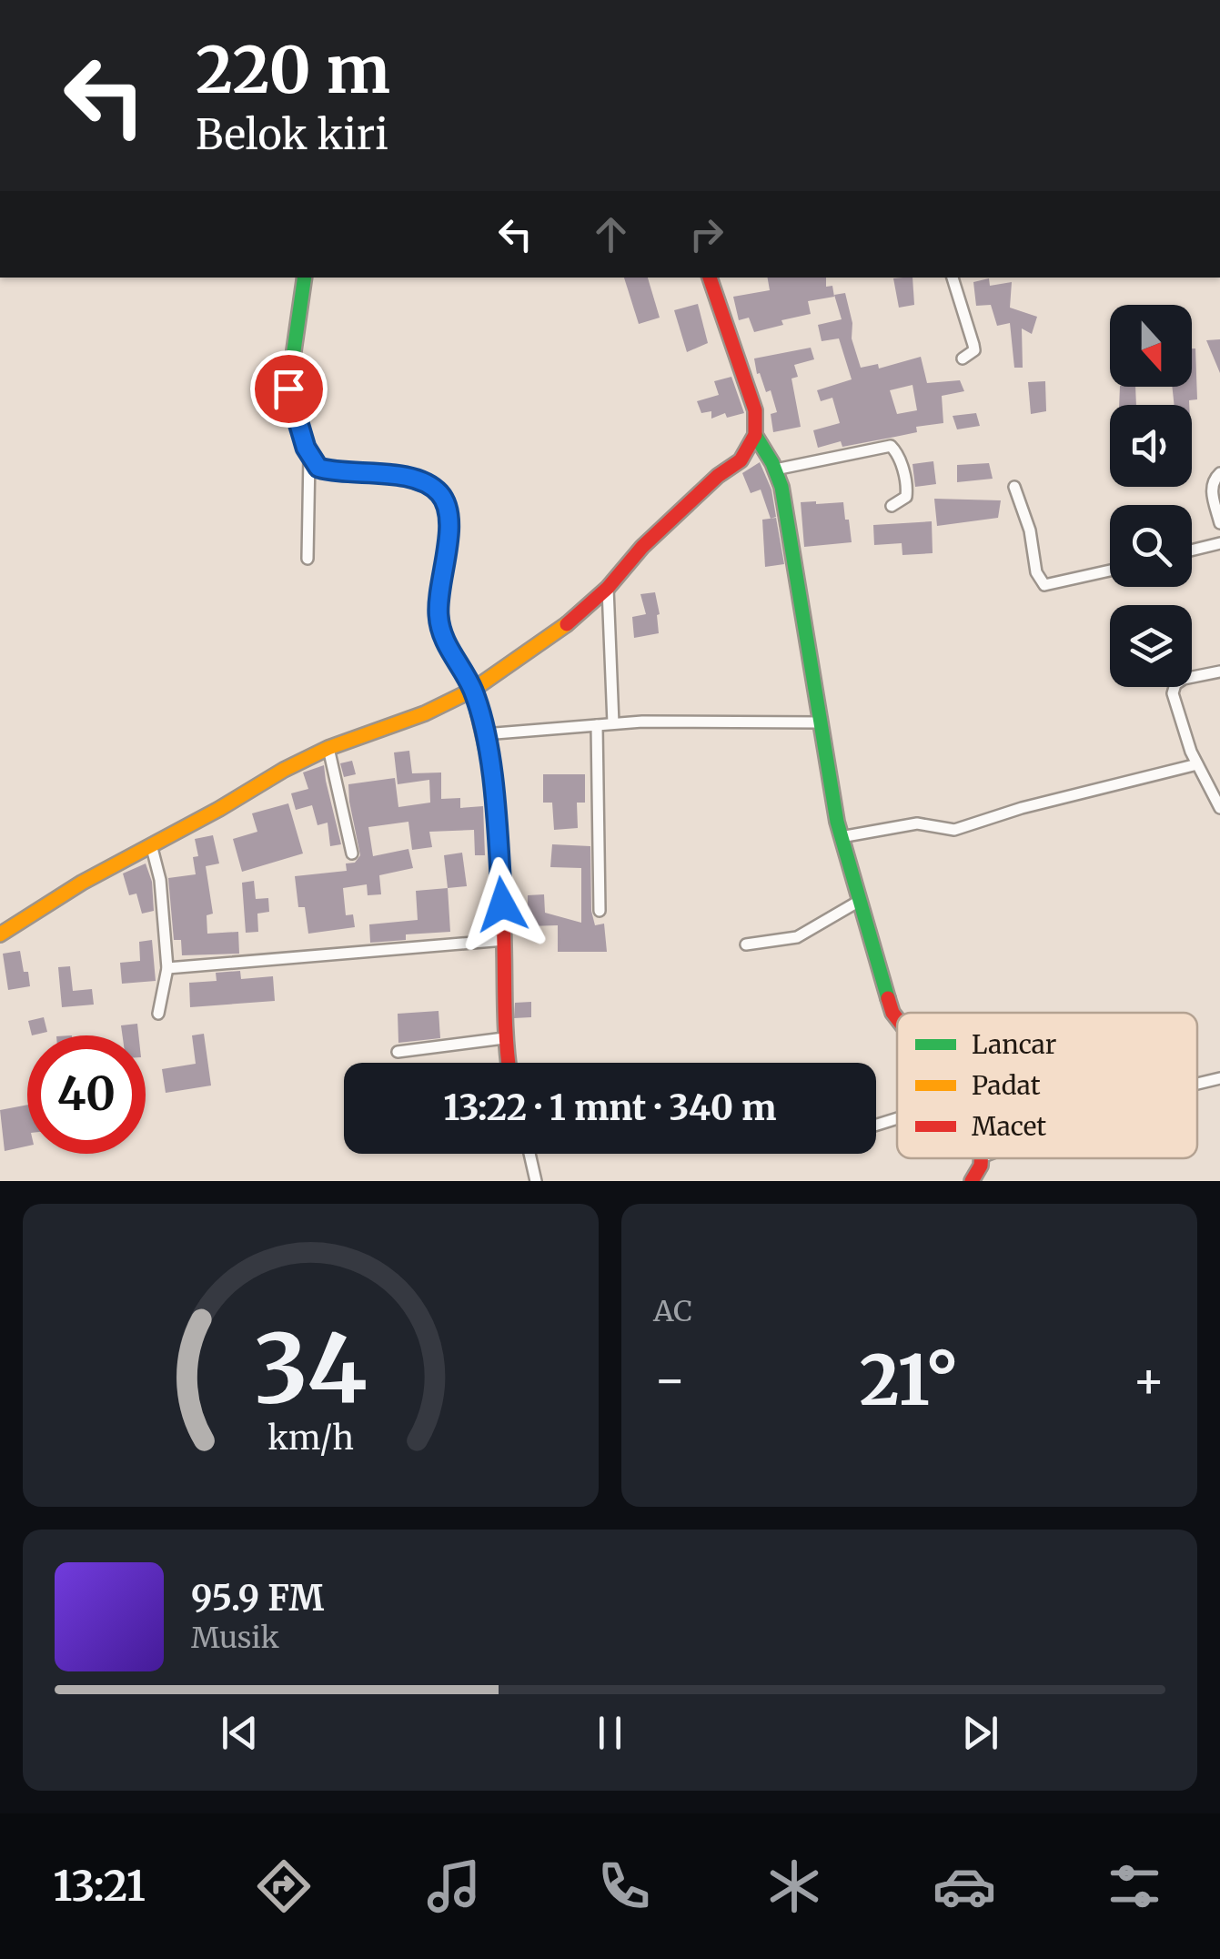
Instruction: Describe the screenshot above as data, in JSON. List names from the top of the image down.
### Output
{
  "legend": ["Lancar", "Padat", "Macet"],
  "north": "bottom",
  "page": {
    "turn": ["220 m", "Belok kiri"],
    "limit": "40",
    "trip": "13:22 · 1 mnt · 340 m",
    "tile": "AC",
    "heat": ["−", "21°", "+"],
    "song": ["95.9 FM", "Musik"],
    "tabs": "13:21",
    "gauge": ["34", "km/h"]
  }
}
